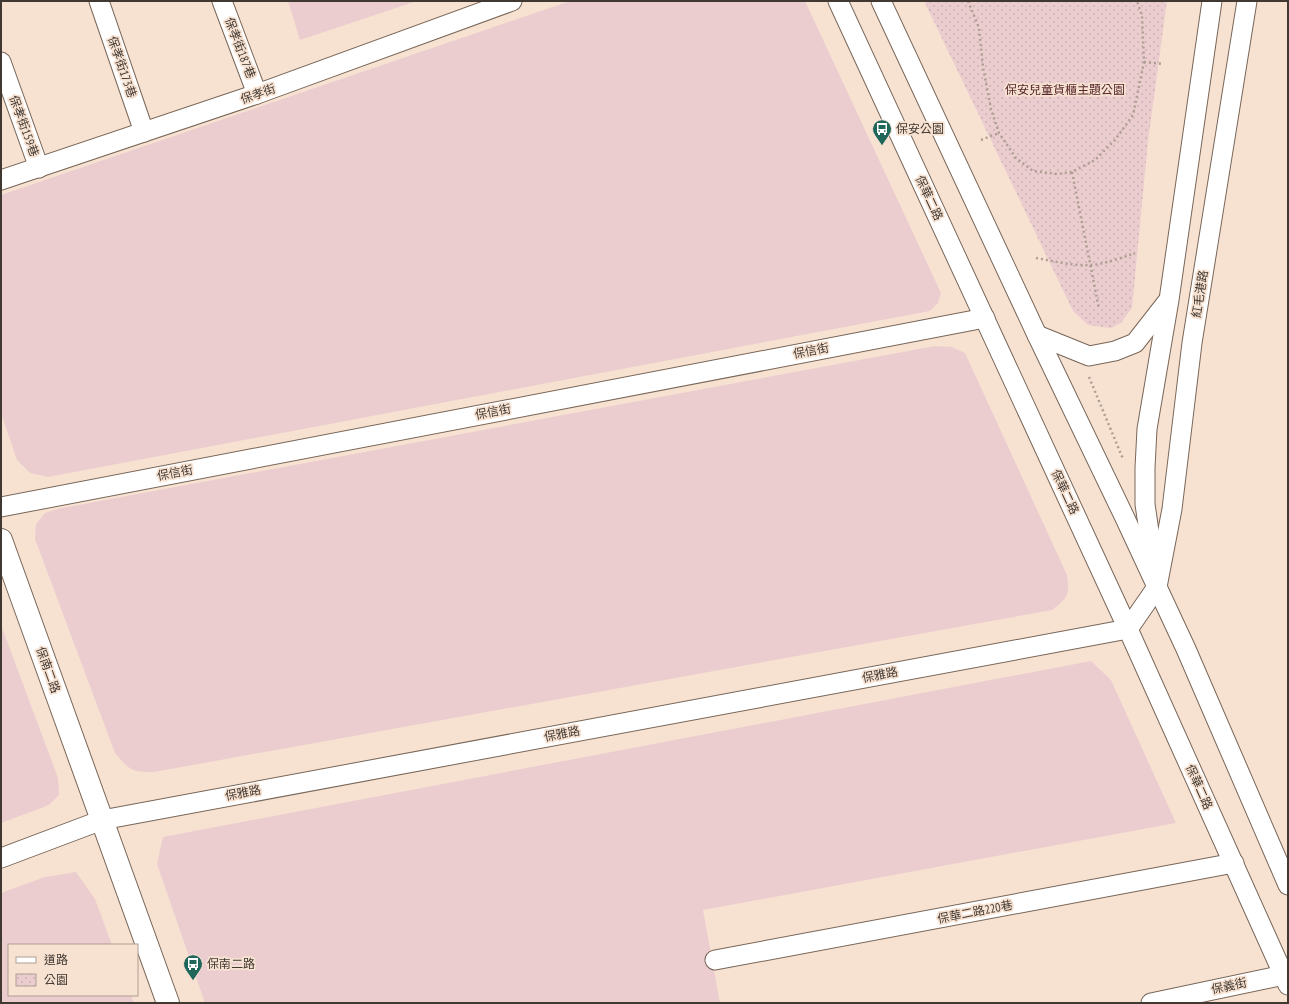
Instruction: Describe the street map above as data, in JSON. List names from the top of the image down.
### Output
{
  "streets": {
    "street": [
      "保孝街187巷",
      "保孝街173巷",
      "保孝街",
      "保孝街159巷",
      "保華二路",
      "紅毛港路",
      "保信街",
      "保南二路",
      "保雅路",
      "保華二路220巷",
      "保義街"
    ]
  },
  "crossings": [
    ["保孝街187巷", "保孝街"],
    ["保孝街173巷", "保孝街"],
    ["保孝街", "保孝街159巷"],
    ["保華二路", "紅毛港路"],
    ["保華二路", "保信街"],
    ["保華二路", "保雅路"],
    ["保華二路", "保華二路220巷"],
    ["保華二路", "保義街"],
    ["紅毛港路", "保雅路"],
    ["保南二路", "保雅路"]
  ],
  "parks": ["保安兒童貨櫃主題公園"],
  "places": {
    "bus stop": ["保安公園", "保南二路"]
  },
  "legend": ["道路", "公園"]
}
